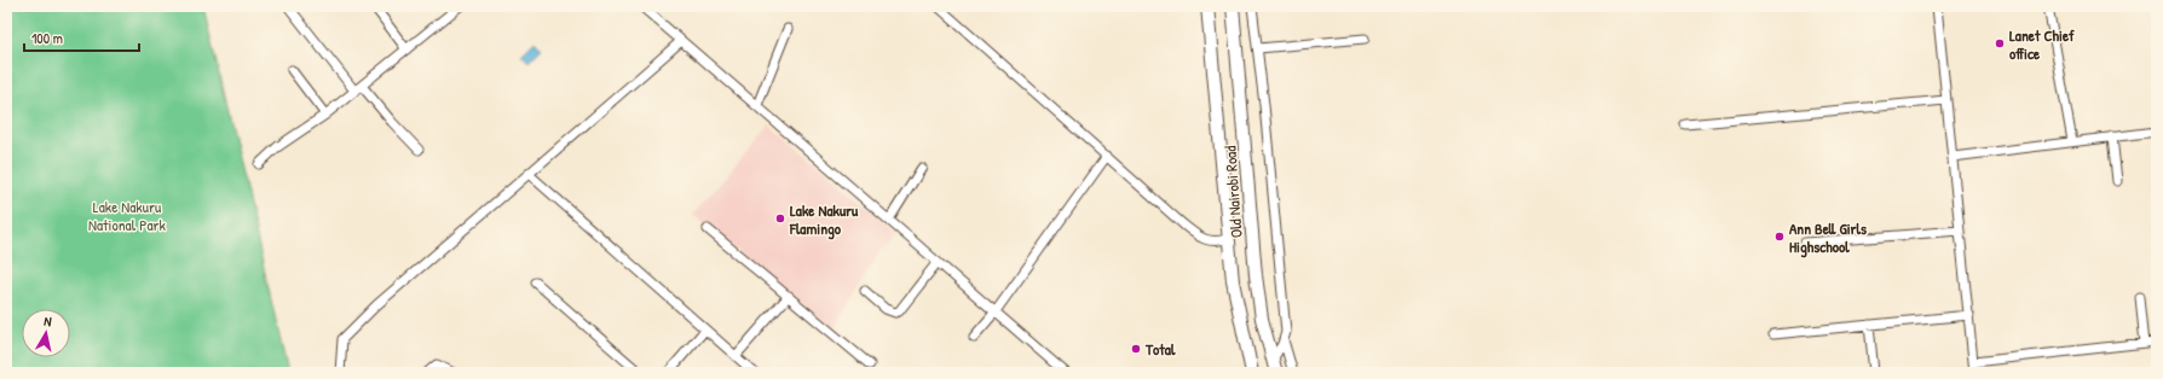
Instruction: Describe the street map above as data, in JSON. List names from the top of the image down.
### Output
{
  "streets": {
    "highway": ["Old Nairobi Road"]
  },
  "parks": ["Lake Nakuru National Park"],
  "places": [
    "Lanet Chief office",
    "Lake Nakuru Flamingo",
    "Ann Bell Girls Highschool",
    "Total"
  ],
  "scale_bar": "100 m",
  "north": "top"
}
